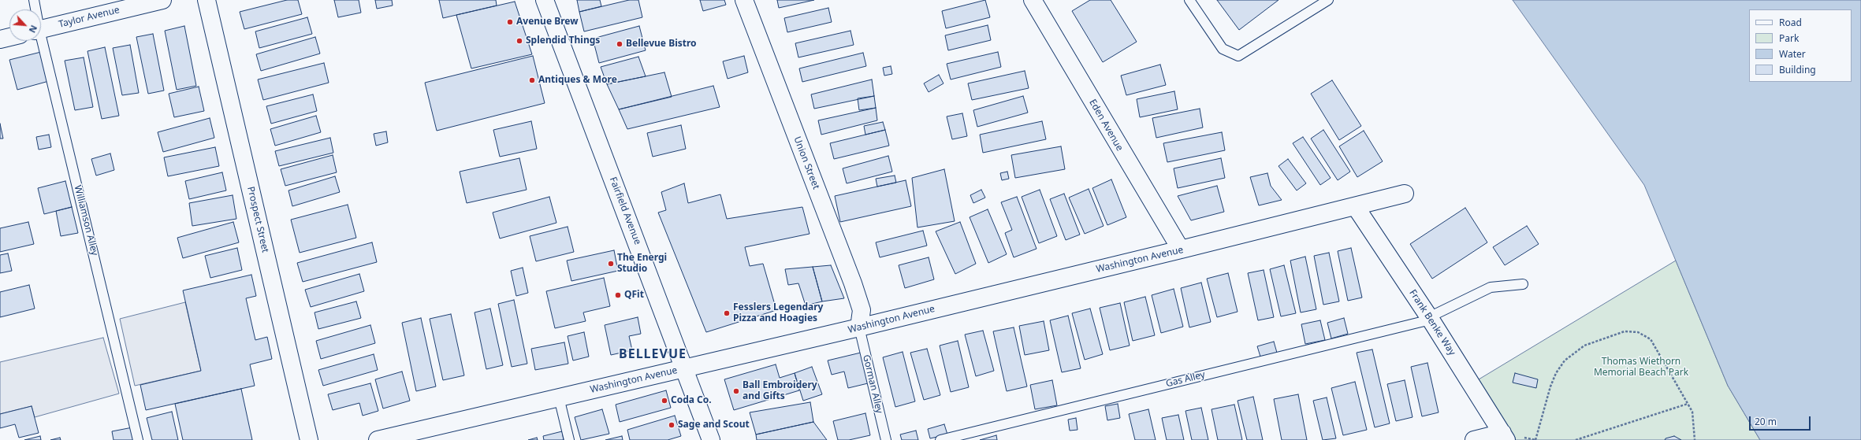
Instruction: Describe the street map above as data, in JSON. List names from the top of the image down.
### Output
{
  "streets": {
    "street": [
      "Taylor Avenue",
      "Eden Avenue",
      "Union Street",
      "Fairfield Avenue",
      "Prospect Street",
      "Washington Avenue",
      "Frank Benke Way"
    ],
    "lane": ["Williamson Alley", "Gas Alley", "Gorman Alley"]
  },
  "crossings": [
    ["Eden Avenue", "Washington Avenue"],
    ["Union Street", "Washington Avenue"],
    ["Union Street", "Gorman Alley"],
    ["Fairfield Avenue", "Washington Avenue"],
    ["Washington Avenue", "Frank Benke Way"],
    ["Washington Avenue", "Gorman Alley"],
    ["Frank Benke Way", "Gas Alley"]
  ],
  "districts": ["BELLEVUE"],
  "parks": ["Thomas Wiethorn Memorial Beach Park"],
  "places": [
    "Avenue Brew",
    "Splendid Things",
    "Bellevue Bistro",
    "Antiques & More",
    "The Energi Studio",
    "QFit",
    "Fesslers Legendary Pizza and Hoagies",
    "Ball Embroidery and Gifts",
    "Coda Co.",
    "Sage and Scout"
  ],
  "legend": [
    "Road",
    "Park",
    "Water",
    "Building"
  ],
  "scale_bar": "20 m",
  "north": "bottom right"
}
